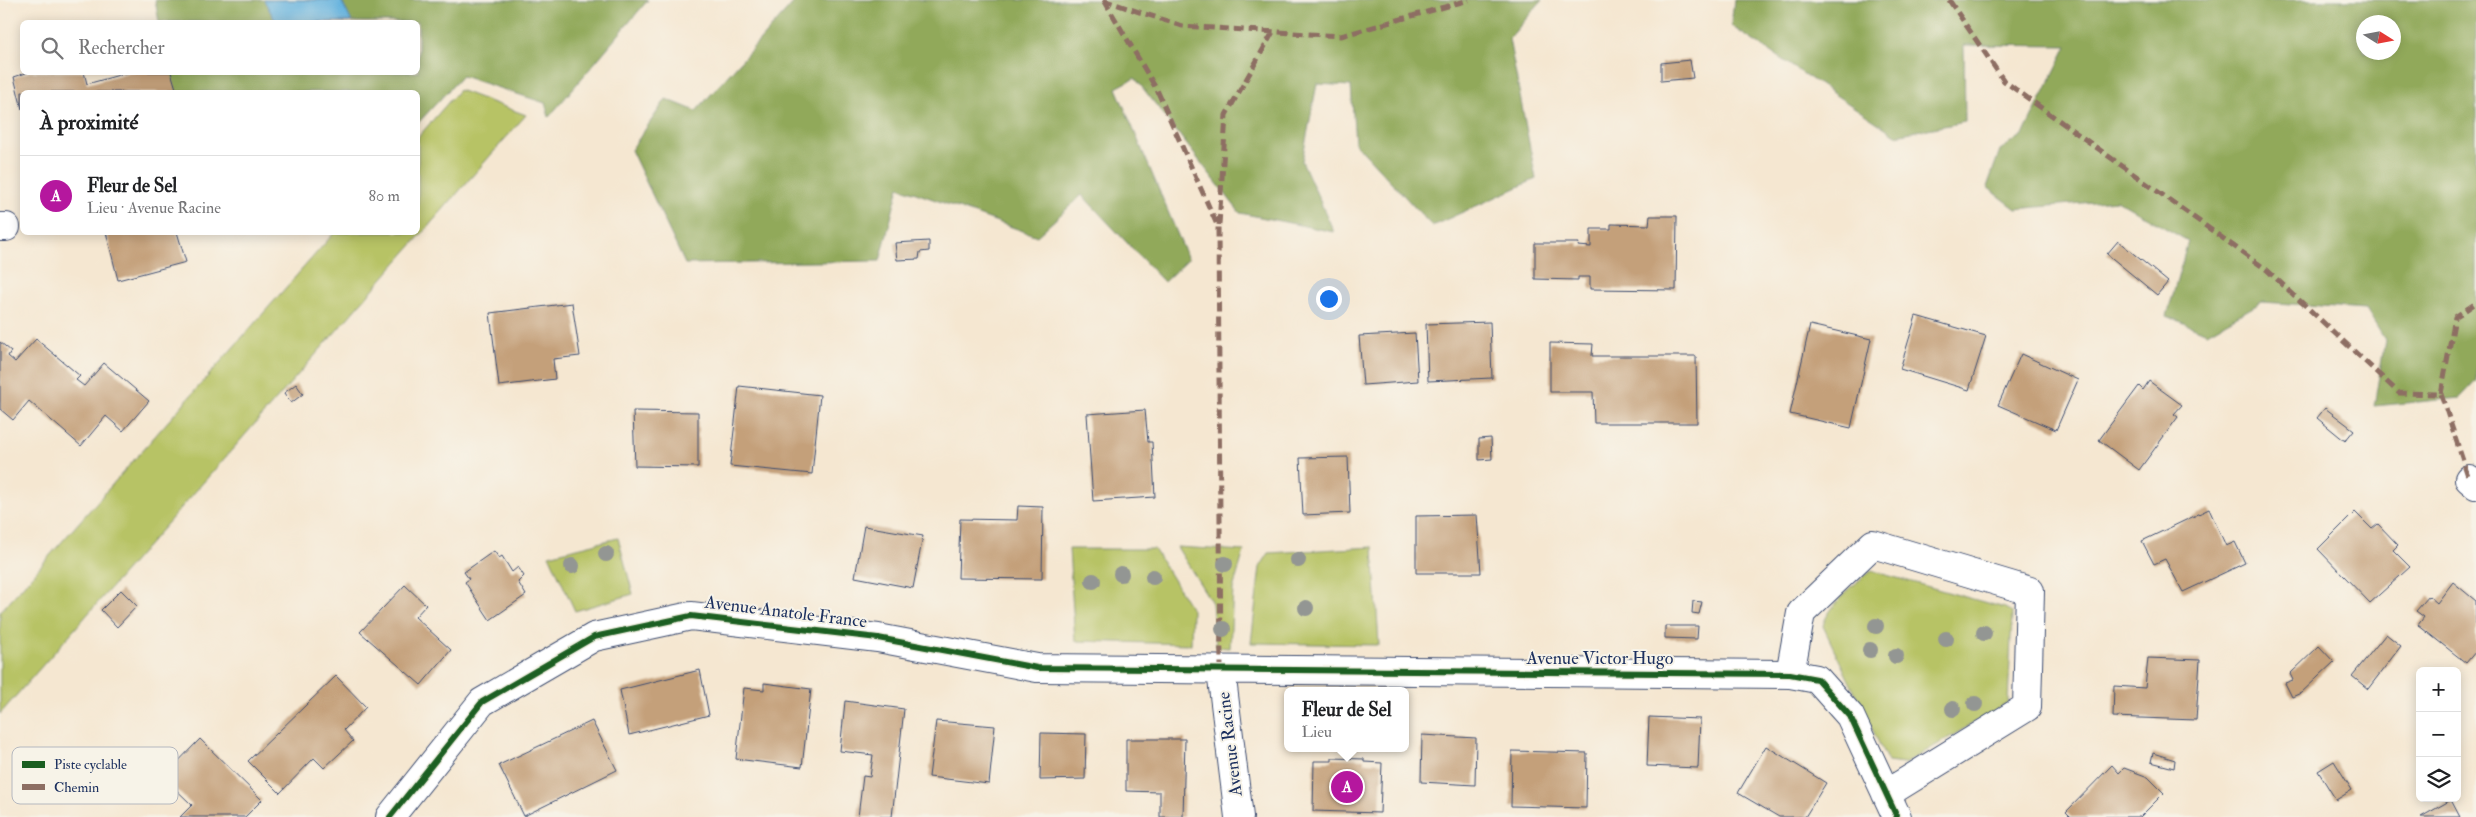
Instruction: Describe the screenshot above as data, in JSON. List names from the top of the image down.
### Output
{
  "streets": {
    "street": ["Avenue Anatole France", "Avenue Victor Hugo", "Avenue Racine"]
  },
  "crossings": [
    ["Avenue Anatole France", "Avenue Victor Hugo"],
    ["Avenue Anatole France", "Avenue Racine"],
    ["Avenue Victor Hugo", "Avenue Racine"]
  ],
  "legend": ["Piste cyclable", "Chemin"],
  "north": "right",
  "page": {
    "search": "Rechercher",
    "heading": "À proximité",
    "list": [
      {
        "mark": "A",
        "name": "Fleur de Sel",
        "note": "Lieu · Avenue Racine",
        "value": "80 m"
      }
    ],
    "map_buttons": ["+", "−"],
    "popup": ["Fleur de Sel", "Lieu"],
    "pins": "A"
  }
}
